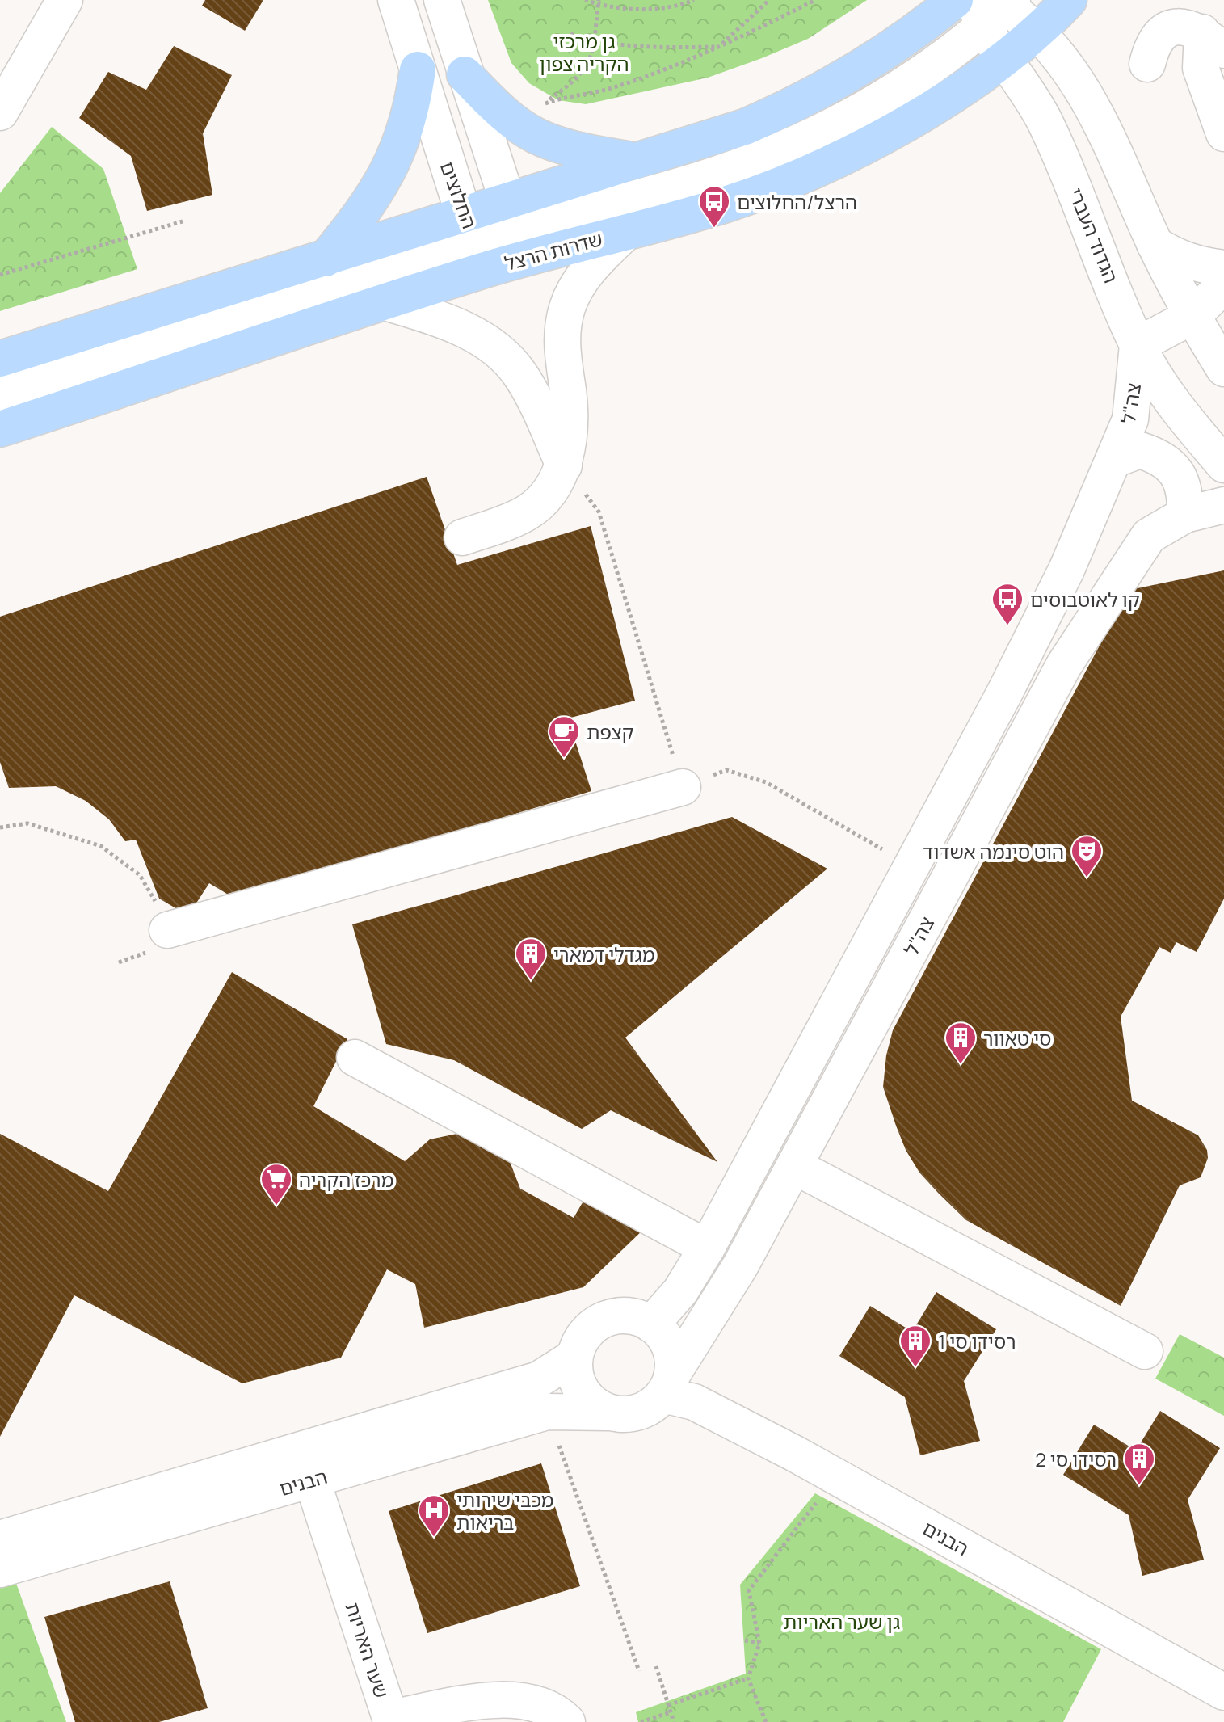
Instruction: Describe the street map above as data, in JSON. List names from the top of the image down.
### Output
{
  "streets": {
    "main road": ["שדרות הרצל"],
    "street": [
      "החלוצים",
      "הגדוד העברי",
      "צה\"ל",
      "הבנים",
      "שער האריות"
    ]
  },
  "crossings": [
    ["החלוצים", "שדרות הרצל"],
    ["הגדוד העברי", "שדרות הרצל"],
    ["הגדוד העברי", "צה\"ל"],
    ["צה\"ל", "הבנים"],
    ["הבנים", "שער האריות"]
  ],
  "parks": ["גן מרכזי הקריה צפון", "גן שער האריות"],
  "places": {
    "bus stop": ["הרצל/החלוצים", "קו לאוטבוסים"],
    "cafe": ["קצפת"],
    "theatre": ["הוט סינמה אשדוד"],
    "building": [
      "מגדלי דמארי",
      "סי טאוור",
      "רסידו סי 1",
      "רסידו סי 2"
    ],
    "supermarket": ["מרכז הקריה"],
    "hospital": ["מכבי שירותי בריאות"]
  }
}
